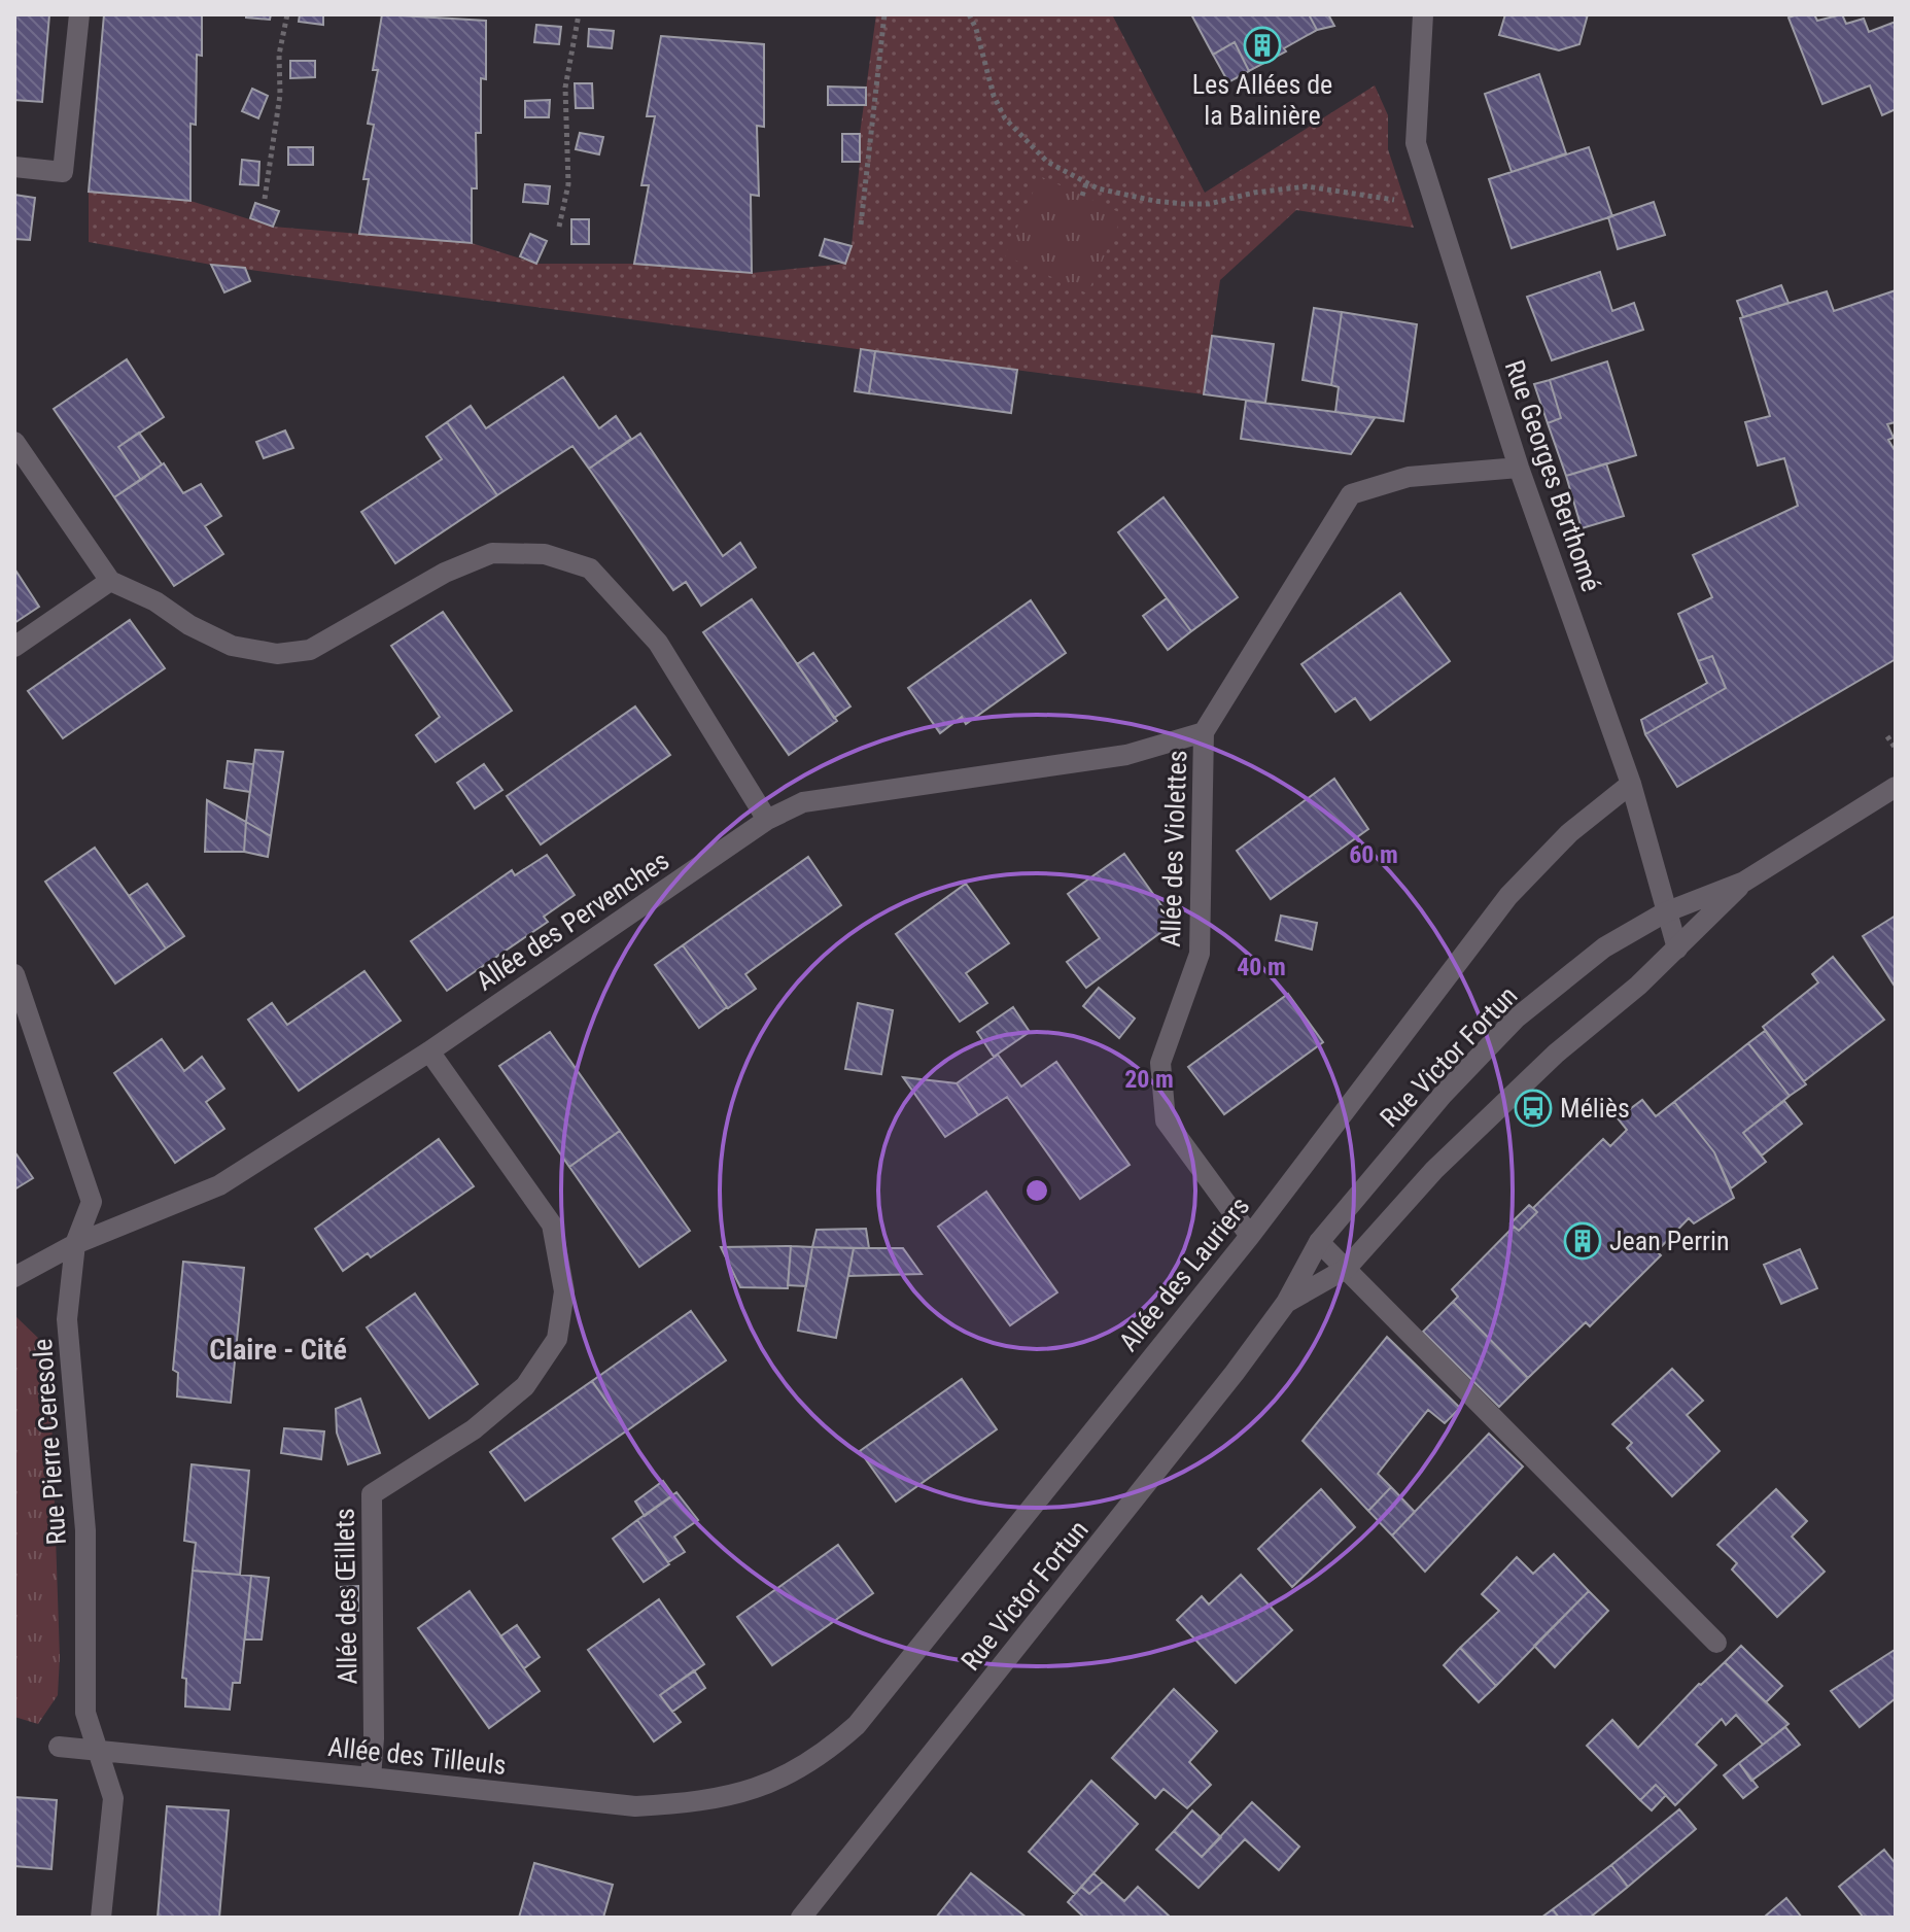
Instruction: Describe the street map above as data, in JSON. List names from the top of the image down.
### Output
{
  "streets": {
    "street": [
      "Rue Georges Berthomé",
      "Allée des Violettes",
      "Allée des Pervenches",
      "Rue Victor Fortun",
      "Allée des Lauriers",
      "Rue Pierre Ceresole",
      "Allée des Œillets",
      "Allée des Tilleuls"
    ]
  },
  "crossings": [
    ["Rue Georges Berthomé", "Allée des Violettes"],
    ["Rue Georges Berthomé", "Rue Victor Fortun"],
    ["Rue Georges Berthomé", "Allée des Lauriers"],
    ["Allée des Violettes", "Allée des Pervenches"],
    ["Allée des Violettes", "Allée des Lauriers"],
    ["Allée des Pervenches", "Rue Pierre Ceresole"],
    ["Allée des Pervenches", "Allée des Œillets"],
    ["Allée des Lauriers", "Allée des Tilleuls"],
    ["Rue Pierre Ceresole", "Allée des Tilleuls"],
    ["Allée des Œillets", "Allée des Tilleuls"]
  ],
  "districts": ["Claire - Cité"],
  "places": {
    "building": ["Les Allées de la Balinière", "Jean Perrin"],
    "bus stop": ["Méliès"]
  },
  "rings": ["60 m", "40 m", "20 m"]
}
